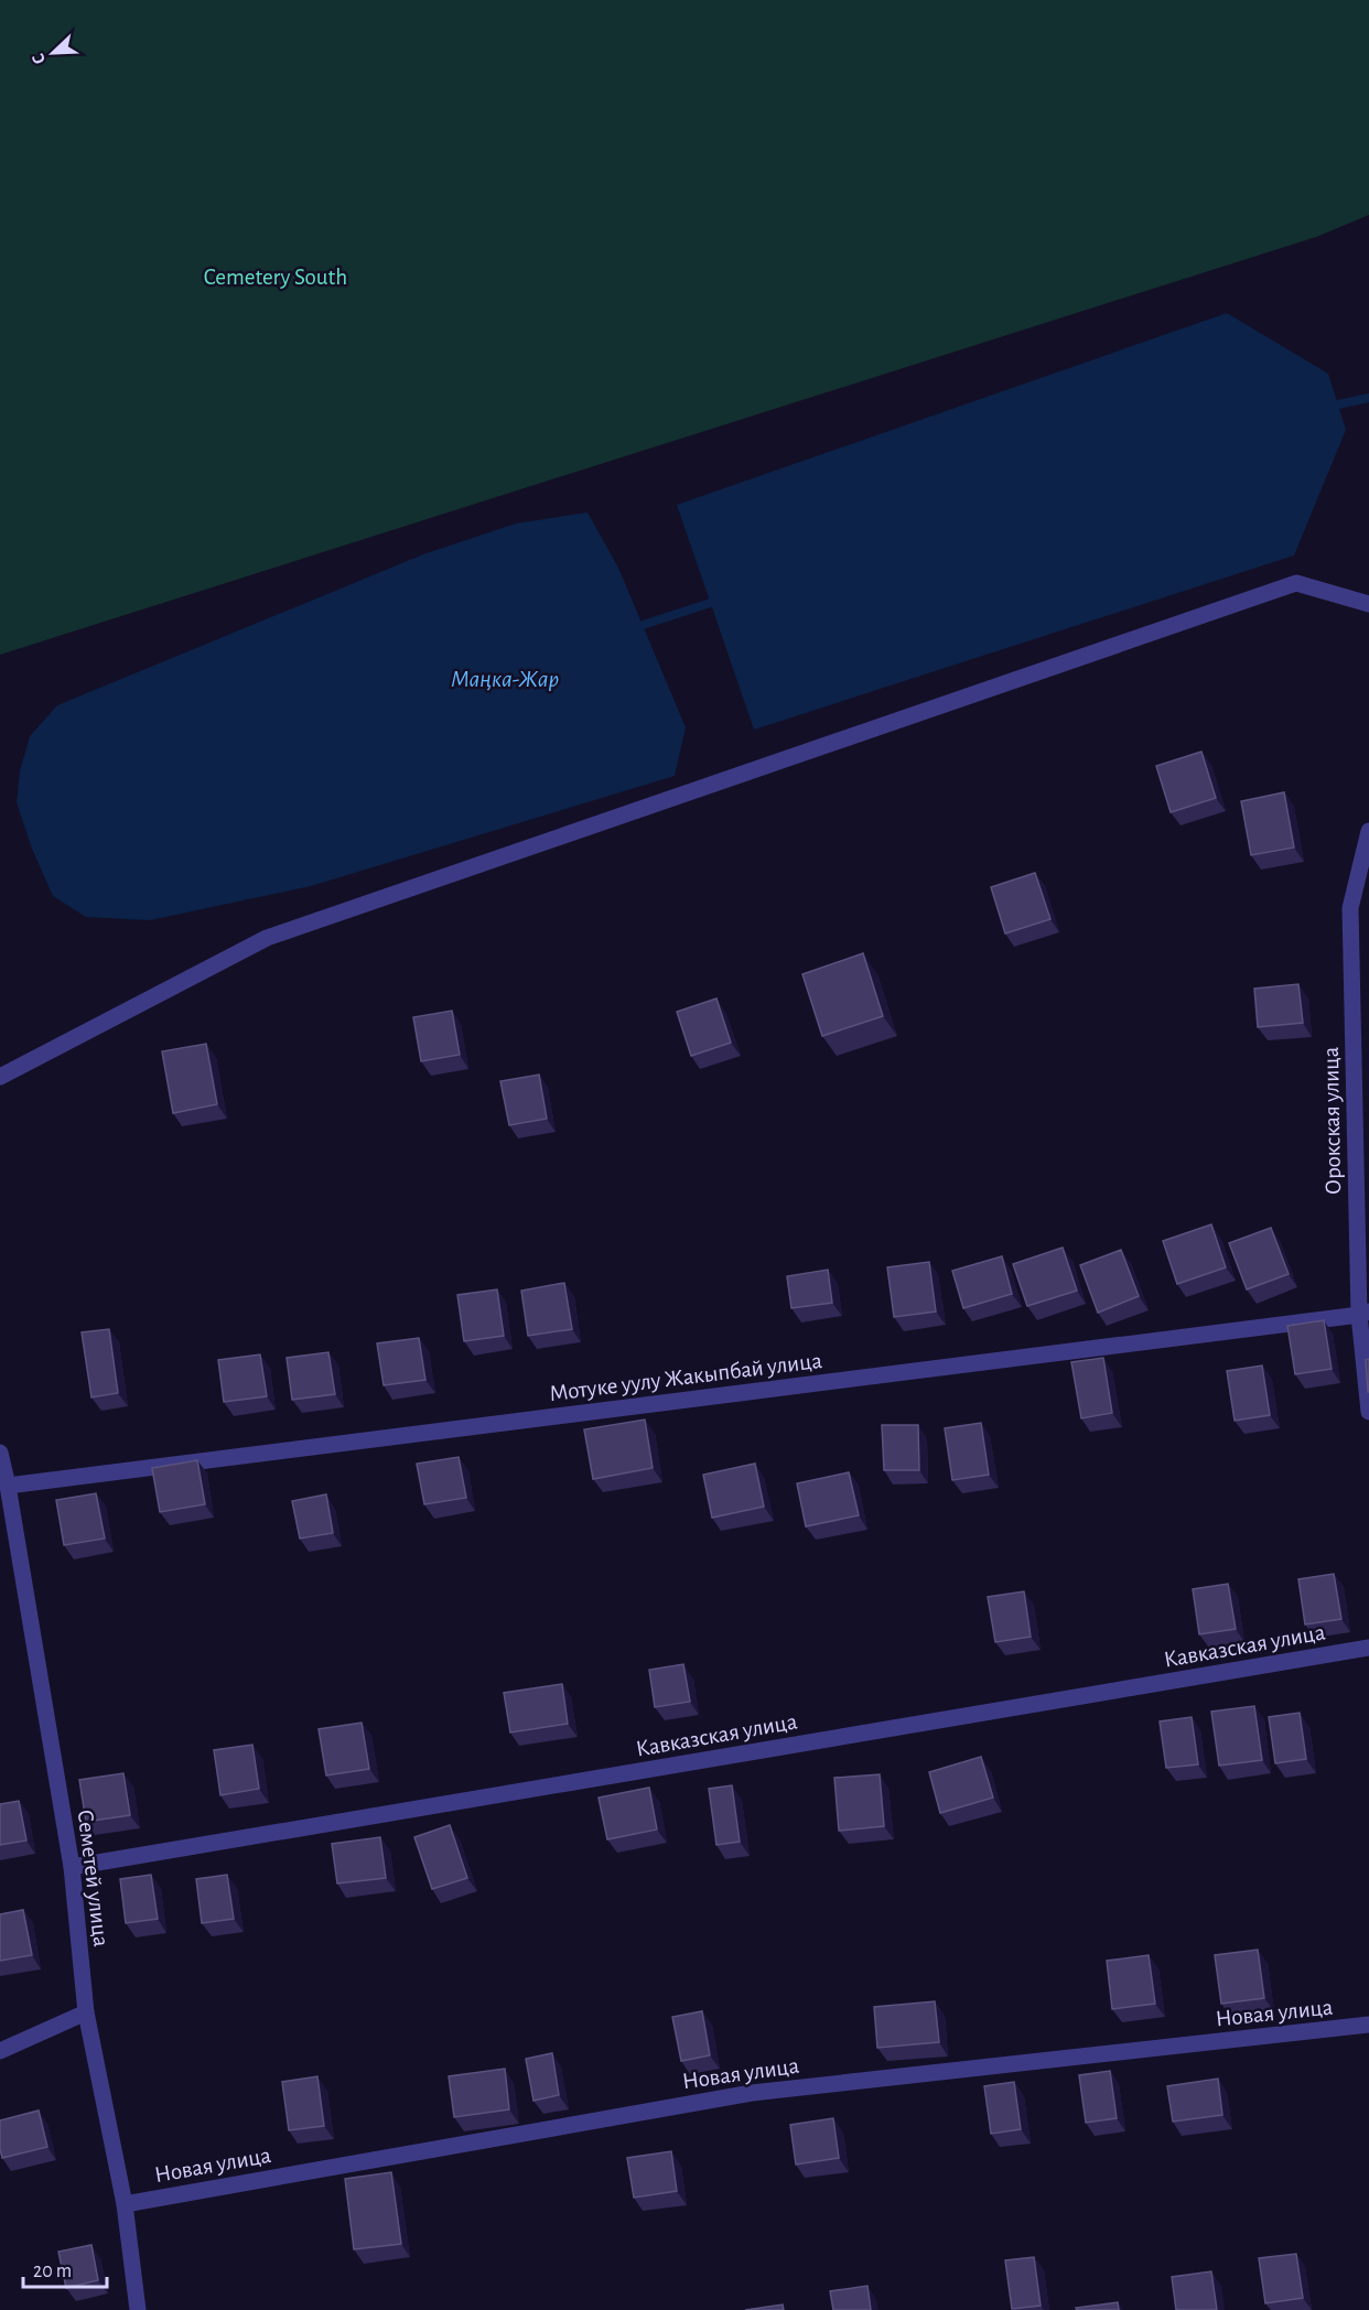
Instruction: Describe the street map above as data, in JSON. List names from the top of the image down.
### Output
{
  "streets": {
    "street": [
      "Орокская улица",
      "Мотуке уулу Жакыпбай улица",
      "Кавказская улица",
      "Семетей улица",
      "Новая улица"
    ]
  },
  "crossings": [
    ["Орокская улица", "Мотуке уулу Жакыпбай улица"],
    ["Мотуке уулу Жакыпбай улица", "Семетей улица"],
    ["Кавказская улица", "Семетей улица"],
    ["Семетей улица", "Новая улица"]
  ],
  "water": ["Маңка-Жар"],
  "parks": ["Cemetery South"],
  "scale_bar": "20 m",
  "north": "bottom left"
}
